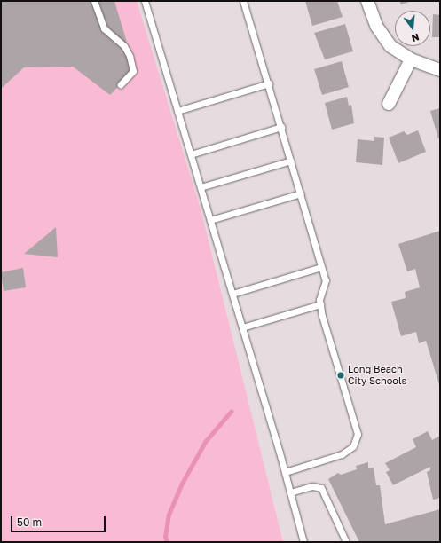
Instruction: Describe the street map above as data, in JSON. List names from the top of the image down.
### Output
{
  "places": ["Long Beach City Schools"],
  "scale_bar": "50 m",
  "north": "bottom"
}
